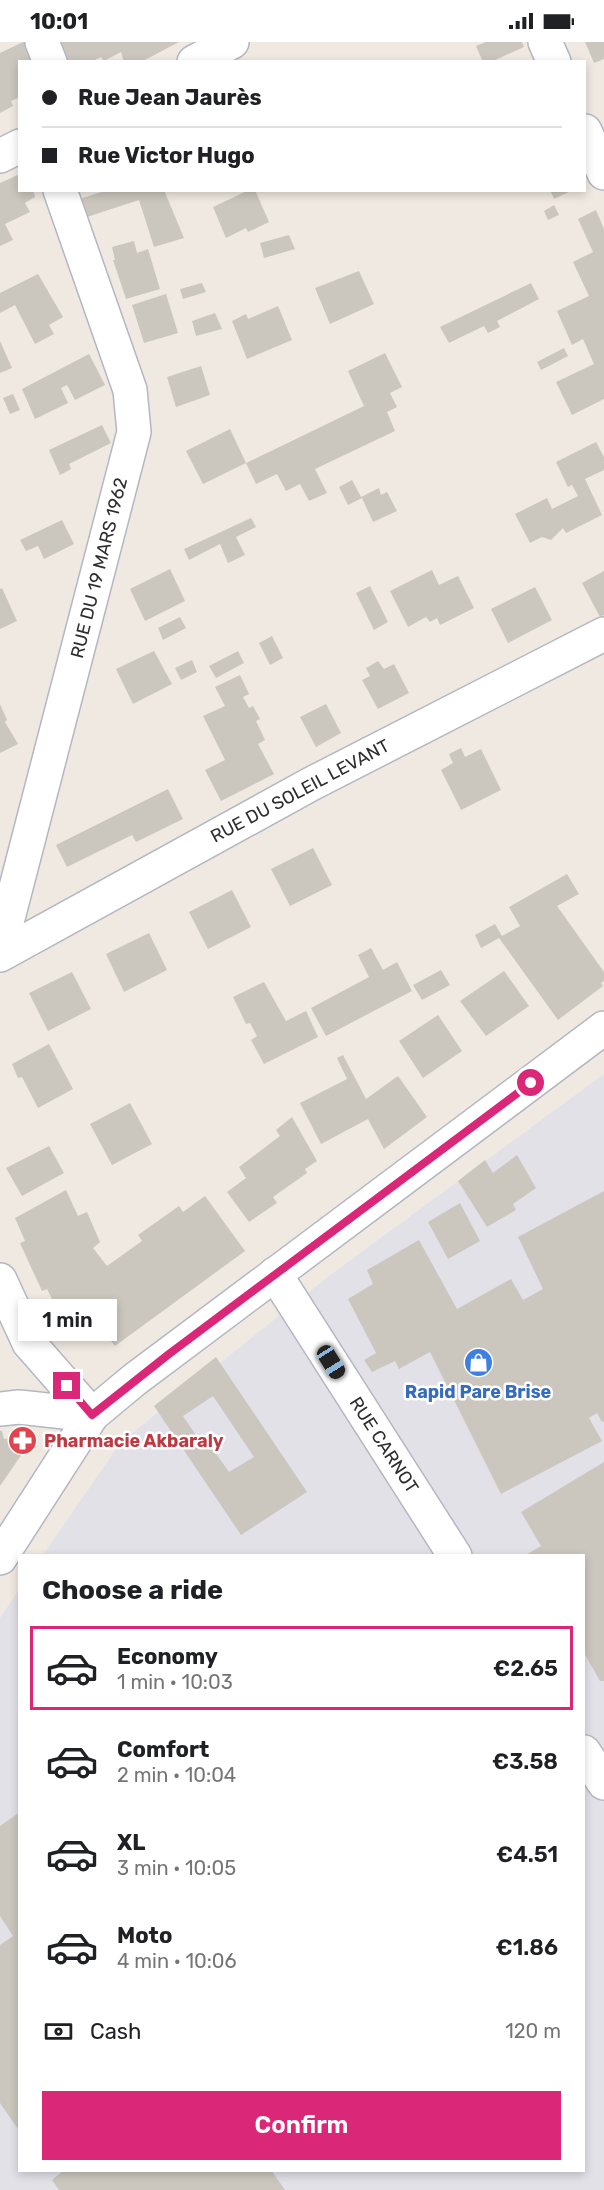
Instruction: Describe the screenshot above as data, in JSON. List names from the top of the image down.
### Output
{
  "streets": {
    "street": ["RUE DU 19 MARS 1962", "RUE DU SOLEIL LEVANT", "RUE CARNOT"]
  },
  "places": {
    "shop": ["Rapid Pare Brise"],
    "pharmacy": ["Pharmacie Akbaraly"]
  },
  "page": {
    "status": "10:01",
    "banner": ["Rue Jean Jaurès", "Rue Victor Hugo"],
    "bubble": "1 min",
    "heading": "Choose a ride",
    "list": [
      {
        "name": "Economy",
        "note": "1 min · 10:03",
        "value": "€2.65"
      },
      {
        "name": "Comfort",
        "note": "2 min · 10:04",
        "value": "€3.58"
      },
      {
        "name": "XL",
        "note": "3 min · 10:05",
        "value": "€4.51"
      },
      {
        "name": "Moto",
        "note": "4 min · 10:06",
        "value": "€1.86"
      }
    ],
    "pay": ["Cash", "120 m"],
    "buttons": "Confirm"
  }
}
